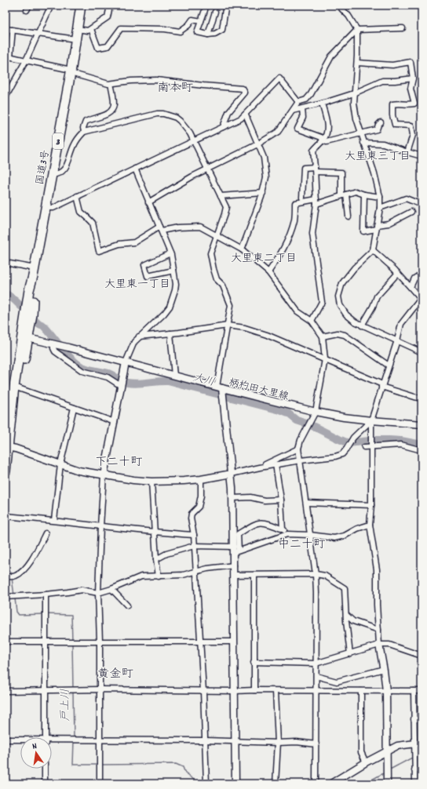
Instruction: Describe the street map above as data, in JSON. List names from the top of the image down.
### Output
{
  "streets": {
    "highway": ["3", "国道3号"],
    "street": ["柄杓田大里線"]
  },
  "crossings": [
    ["国道3号", "柄杓田大里線"]
  ],
  "districts": [
    "南本町",
    "大里東三丁目",
    "大里東二丁目",
    "大里東一丁目",
    "下二十町",
    "中二十町",
    "黄金町"
  ],
  "water": ["大川", "戸上川"],
  "north": "top"
}
